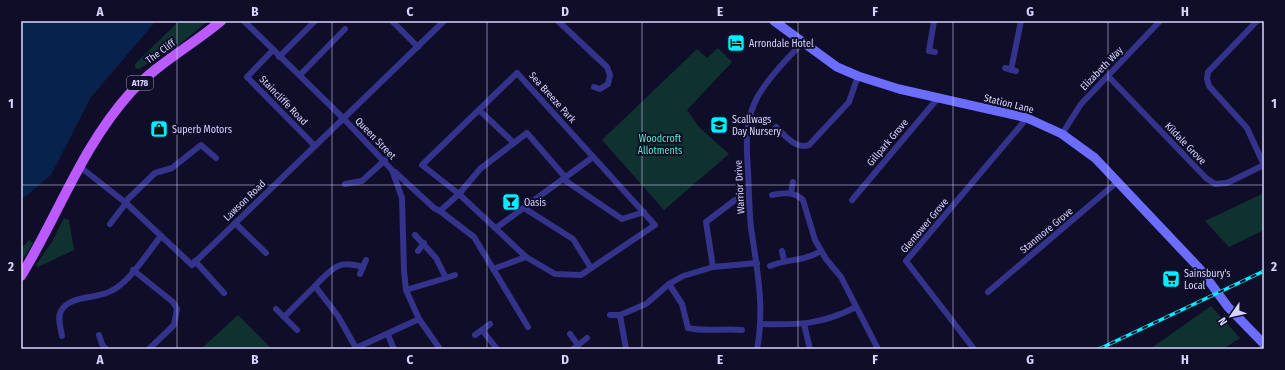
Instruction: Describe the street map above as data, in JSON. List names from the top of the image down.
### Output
{
  "streets": {
    "main road": ["The Cliff", "A178", "Station Lane"],
    "street": [
      "Elizabeth Way",
      "Sea Breeze Park",
      "Staincliffe Road",
      "Queen Street",
      "Gillpark Grove",
      "Kildale Grove",
      "Warrior Drive",
      "Lawson Road",
      "Glentower Grove",
      "Stanmore Grove"
    ]
  },
  "crossings": [
    ["The Cliff", "A178"],
    ["Elizabeth Way", "Station Lane"],
    ["Elizabeth Way", "Kildale Grove"],
    ["Staincliffe Road", "Queen Street"],
    ["Staincliffe Road", "Lawson Road"],
    ["Station Lane", "Gillpark Grove"],
    ["Station Lane", "Warrior Drive"],
    ["Station Lane", "Glentower Grove"],
    ["Station Lane", "Stanmore Grove"],
    ["Queen Street", "Lawson Road"]
  ],
  "parks": ["Woodcroft Allotments"],
  "places": {
    "hotel": ["Arrondale Hotel"],
    "school or university": ["Scallwags Day Nursery"],
    "shop": ["Superb Motors"],
    "bar": ["Oasis"],
    "supermarket": ["Sainsbury's Local"]
  },
  "north": "bottom left",
  "grid": {
    "columns": [
      "A",
      "B",
      "C",
      "D",
      "E",
      "F",
      "G",
      "H"
    ],
    "rows": ["1", "2"]
  }
}
